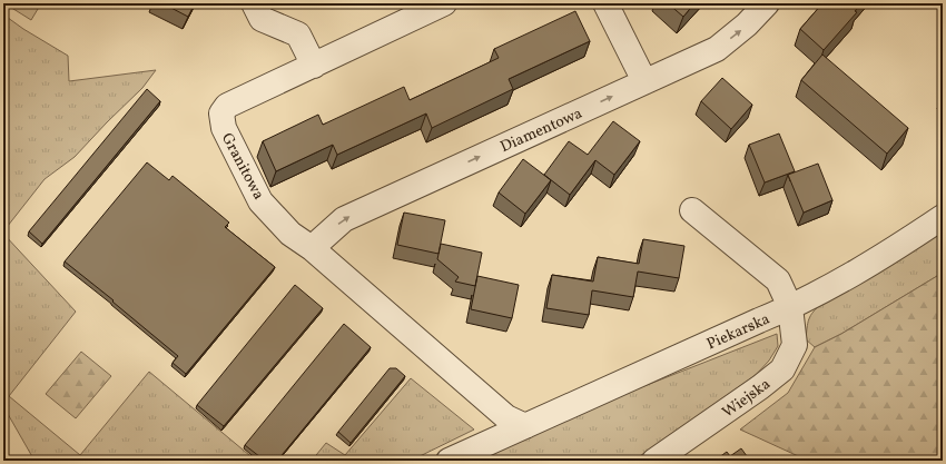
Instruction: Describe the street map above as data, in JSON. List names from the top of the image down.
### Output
{
  "streets": {
    "street": [
      "Diamentowa",
      "Granitowa",
      "Piekarska",
      "Wiejska"
    ]
  },
  "crossings": [
    ["Diamentowa", "Granitowa"],
    ["Granitowa", "Piekarska"],
    ["Piekarska", "Wiejska"]
  ],
  "one_way": ["Diamentowa"]
}
